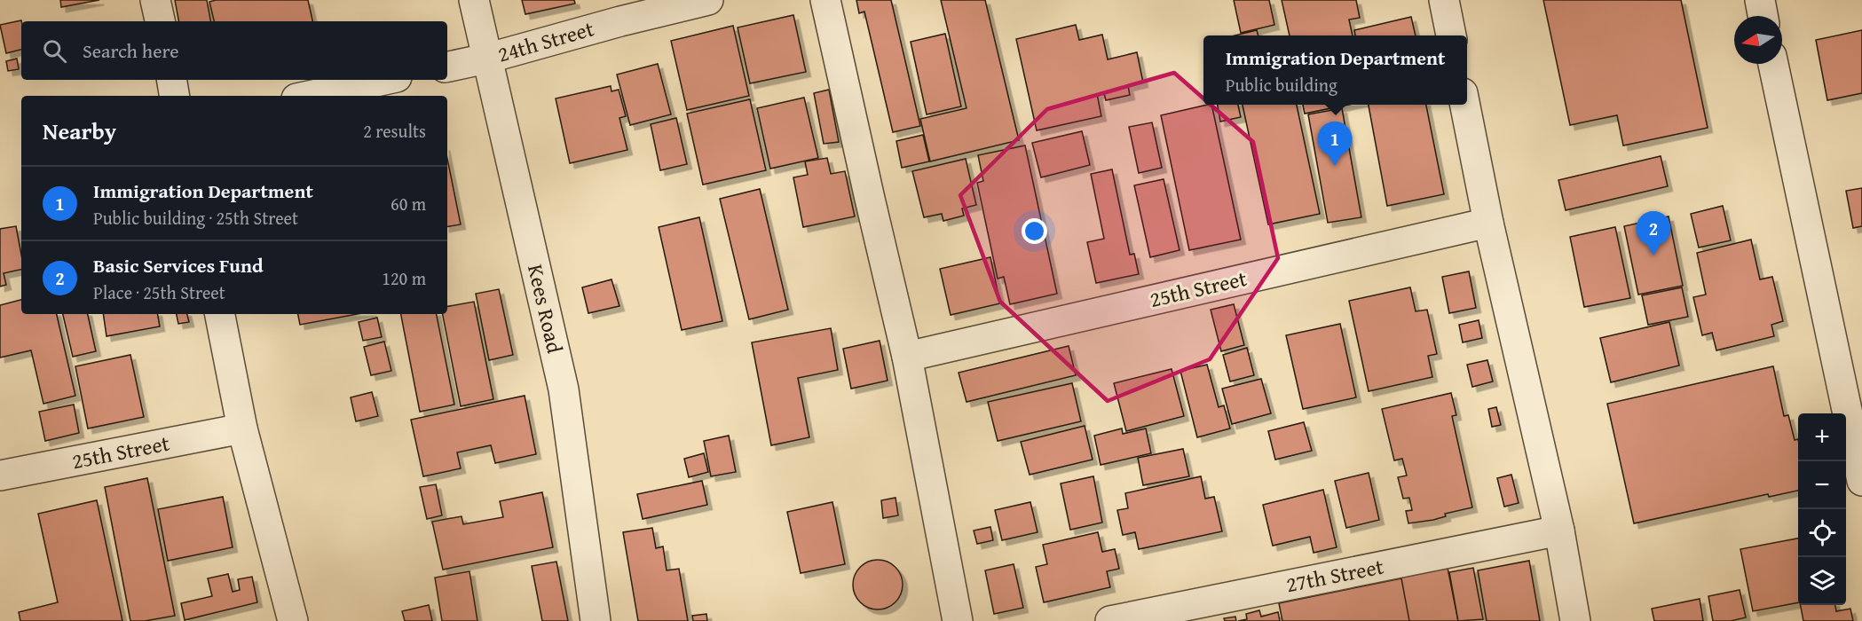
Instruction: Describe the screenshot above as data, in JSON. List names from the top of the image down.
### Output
{
  "streets": {
    "street": [
      "24th Street",
      "25th Street",
      "Kees Road",
      "27th Street"
    ]
  },
  "crossings": [
    ["24th Street", "Kees Road"]
  ],
  "north": "left",
  "page": {
    "search": "Search here",
    "popup": ["Immigration Department", "Public building"],
    "heading": ["Nearby", "2 results"],
    "pins": ["1", "2"],
    "list": [
      {
        "mark": "1",
        "name": "Immigration Department",
        "note": "Public building · 25th Street",
        "value": "60 m"
      },
      {
        "mark": "2",
        "name": "Basic Services Fund",
        "note": "Place · 25th Street",
        "value": "120 m"
      }
    ],
    "map_buttons": ["+", "−"]
  }
}
